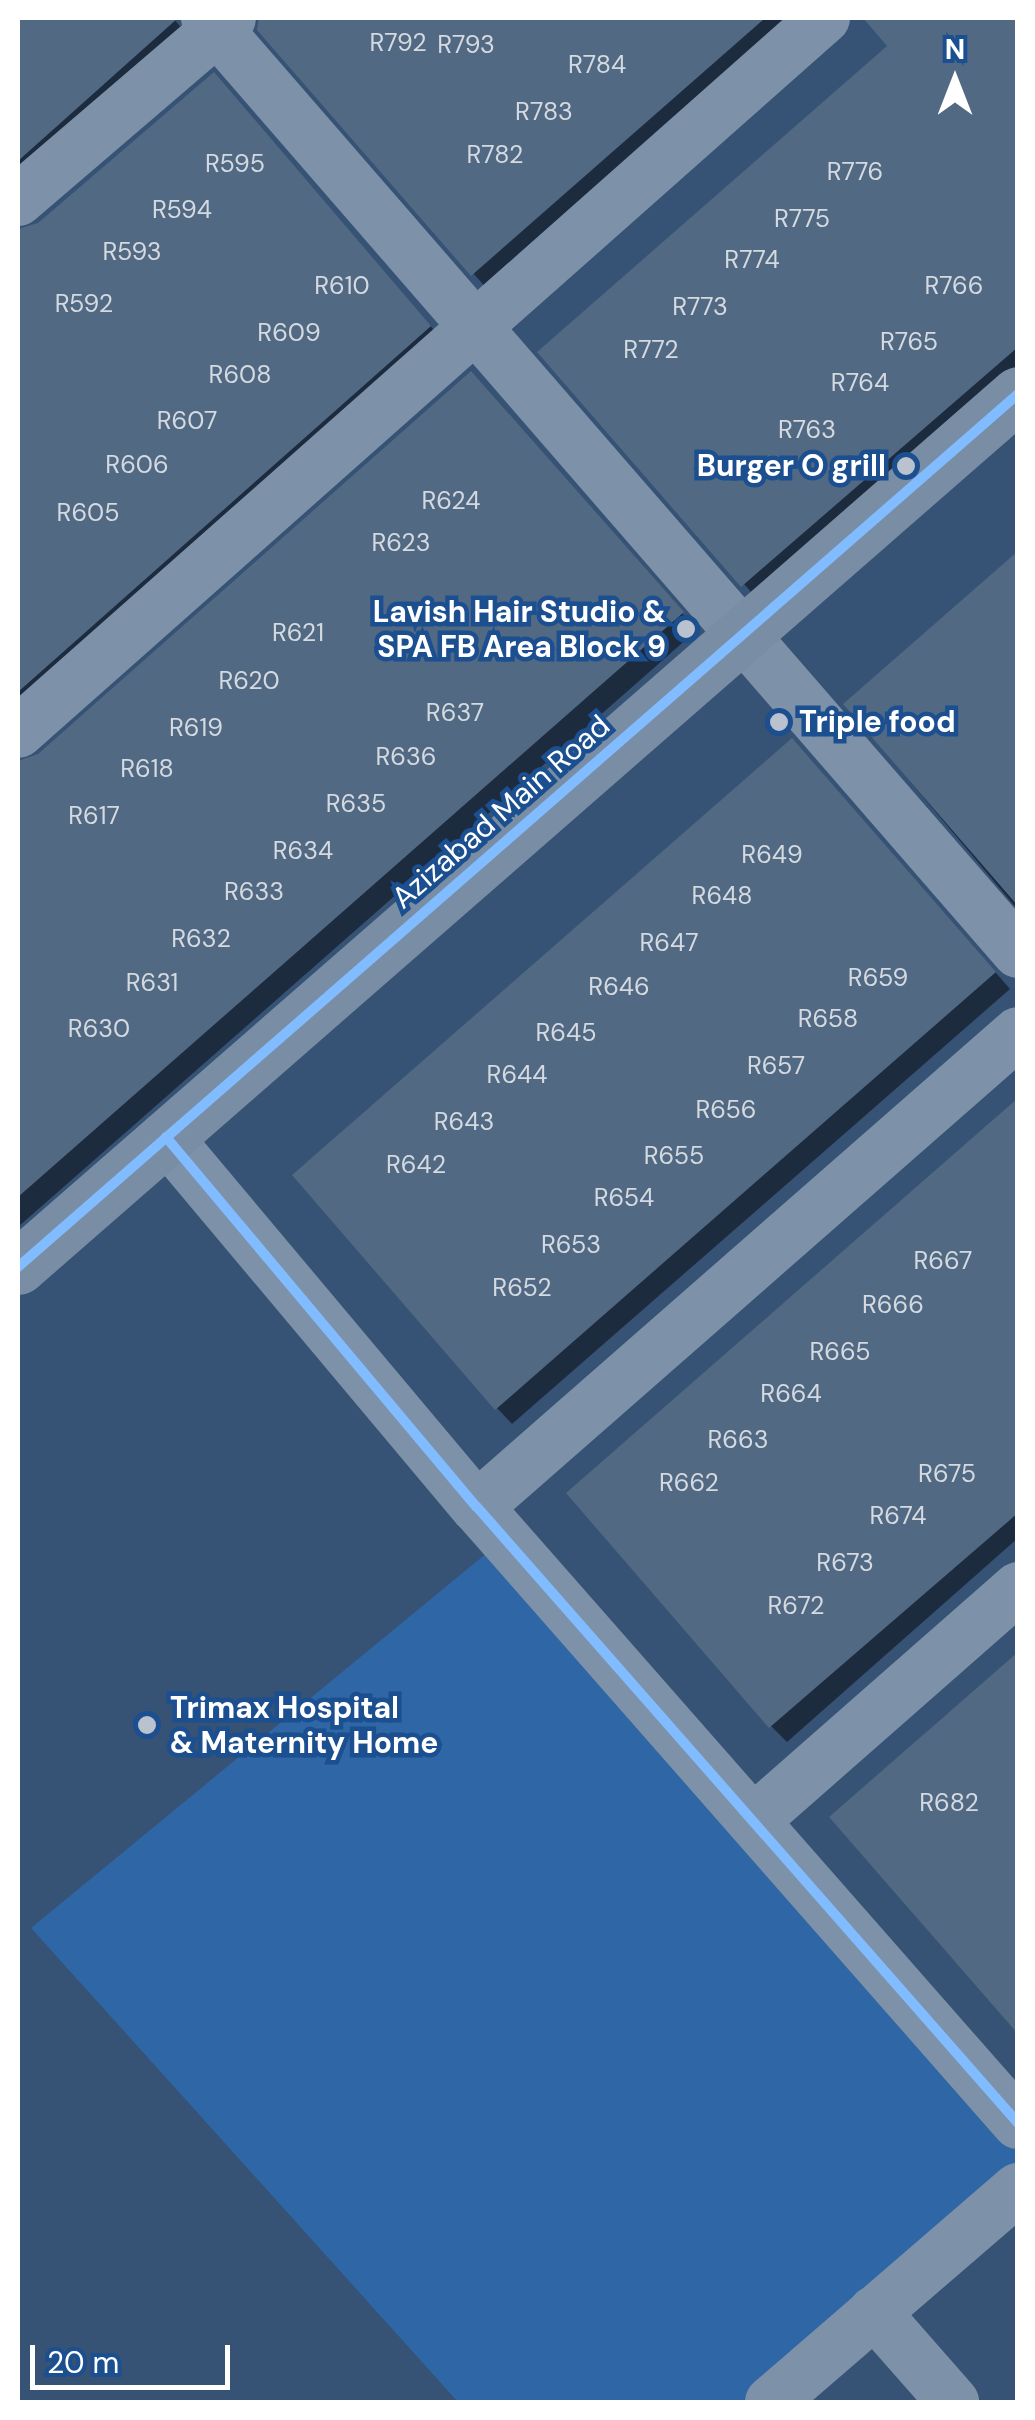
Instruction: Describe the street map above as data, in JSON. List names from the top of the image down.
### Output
{
  "streets": {
    "street": ["Azizabad Main Road"]
  },
  "places": [
    "Burger O grill",
    "Lavish Hair Studio & SPA FB Area Block 9",
    "Triple food",
    "Trimax Hospital & Maternity Home"
  ],
  "house_numbers": [
    "R792",
    "R793",
    "R784",
    "R783",
    "R782",
    "R595",
    "R776",
    "R594",
    "R775",
    "R593",
    "R774",
    "R610",
    "R766",
    "R592",
    "R773",
    "R609",
    "R765",
    "R772",
    "R608",
    "R764",
    "R607",
    "R763",
    "R606",
    "R624",
    "R605",
    "R623",
    "R621",
    "R620",
    "R637",
    "R619",
    "R636",
    "R618",
    "R635",
    "R617",
    "R634",
    "R649",
    "R633",
    "R648",
    "R632",
    "R647",
    "R659",
    "R631",
    "R646",
    "R658",
    "R630",
    "R645",
    "R657",
    "R644",
    "R656",
    "R643",
    "R655",
    "R642",
    "R654",
    "R653",
    "R667",
    "R652",
    "R666",
    "R665",
    "R664",
    "R663",
    "R675",
    "R662",
    "R674",
    "R673",
    "R672",
    "R682"
  ],
  "scale_bar": "20 m",
  "north": "top"
}
